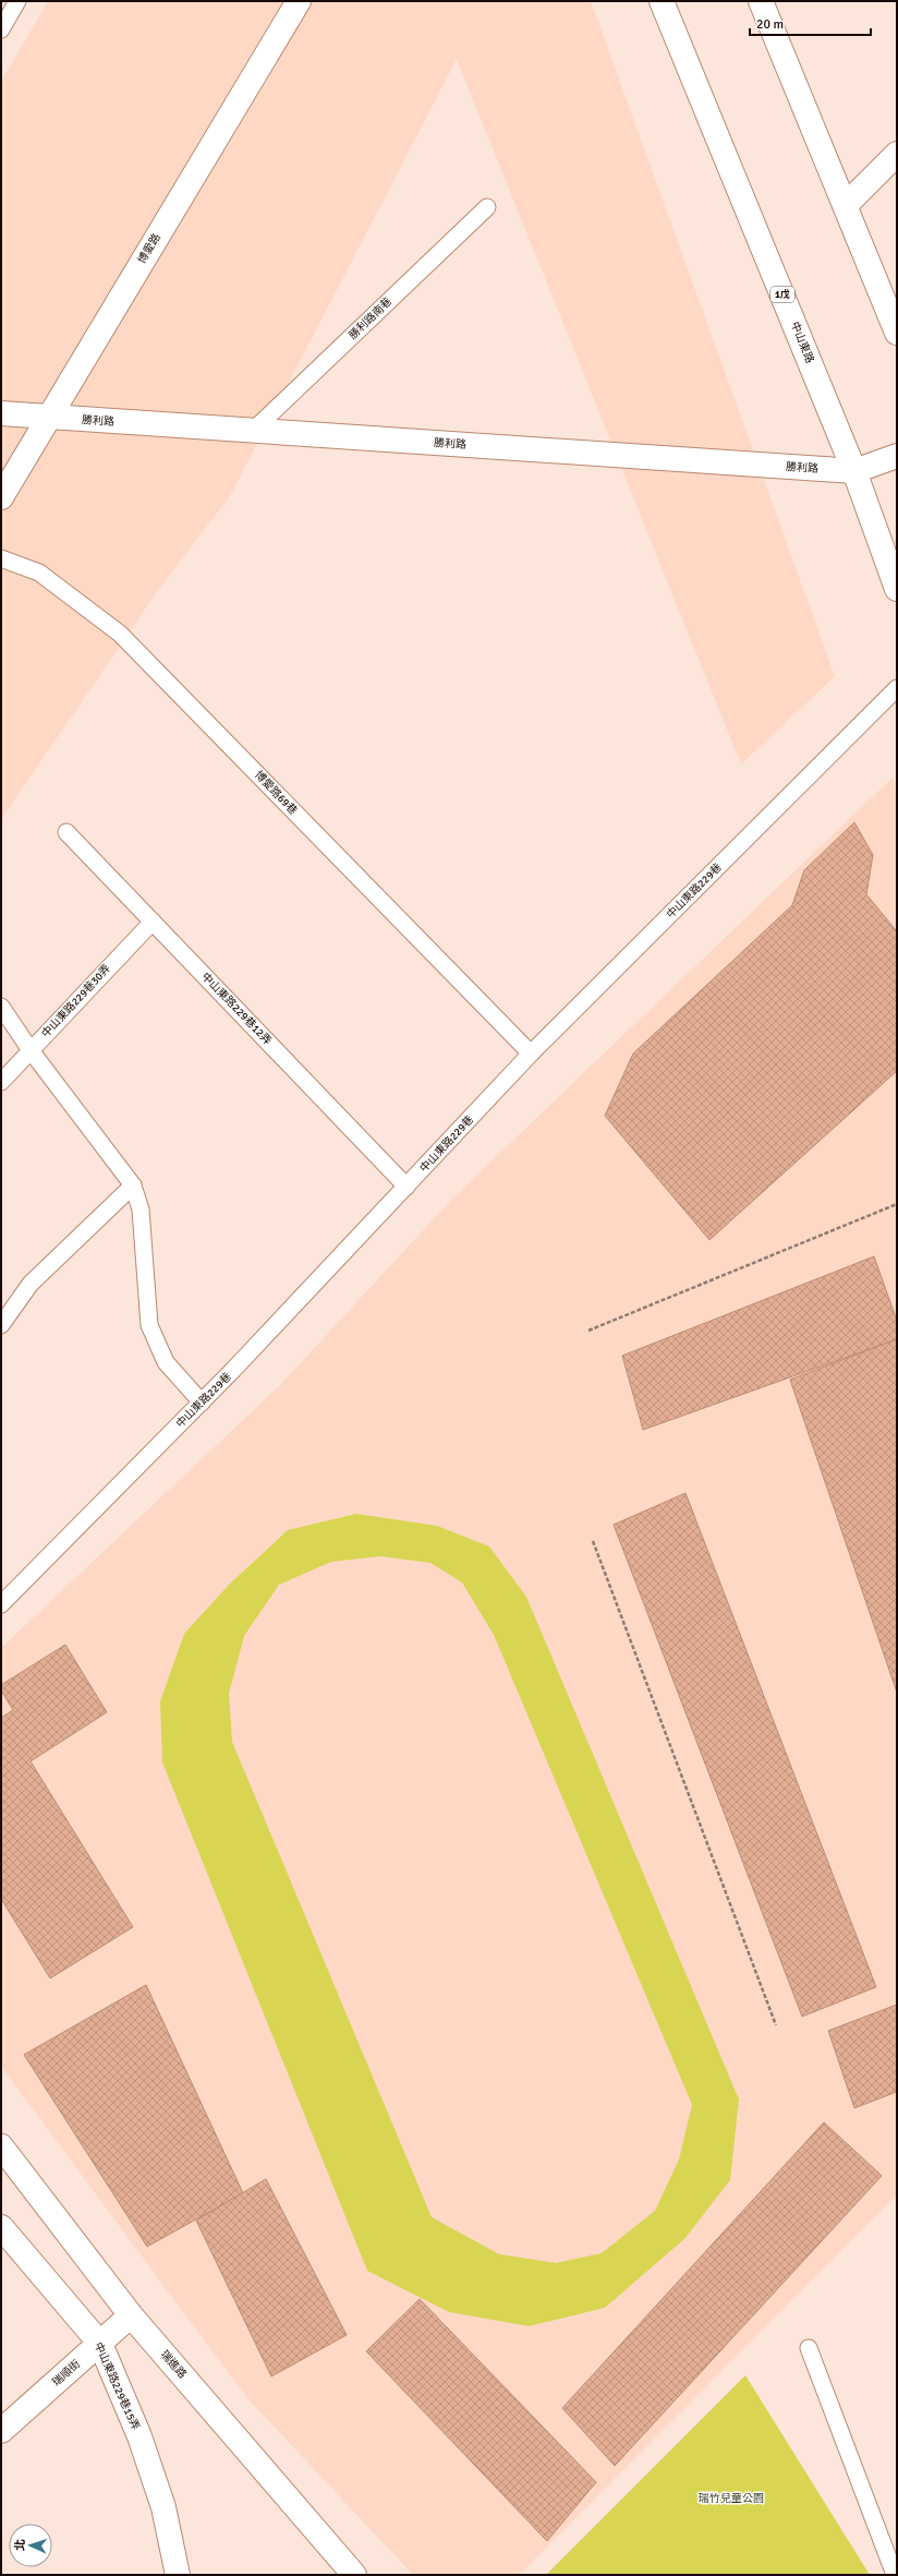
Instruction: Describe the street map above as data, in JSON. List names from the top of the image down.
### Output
{
  "streets": {
    "street": [
      "博愛路",
      "1戊",
      "中山東路",
      "勝利路",
      "瑞進路",
      "瑞順街",
      "中山東路229巷15弄"
    ],
    "lane": [
      "勝利路南巷",
      "博愛路69巷",
      "中山東路229巷",
      "中山東路229巷30弄",
      "中山東路229巷12弄"
    ]
  },
  "crossings": [
    ["博愛路", "勝利路"],
    ["勝利路南巷", "勝利路"],
    ["中山東路", "勝利路"],
    ["博愛路69巷", "中山東路229巷"],
    ["中山東路229巷", "中山東路229巷12弄"],
    ["中山東路229巷30弄", "中山東路229巷12弄"],
    ["瑞進路", "瑞順街"],
    ["瑞順街", "中山東路229巷15弄"]
  ],
  "parks": ["瑞竹兒童公園"],
  "scale_bar": "20 m",
  "north": "left"
}
